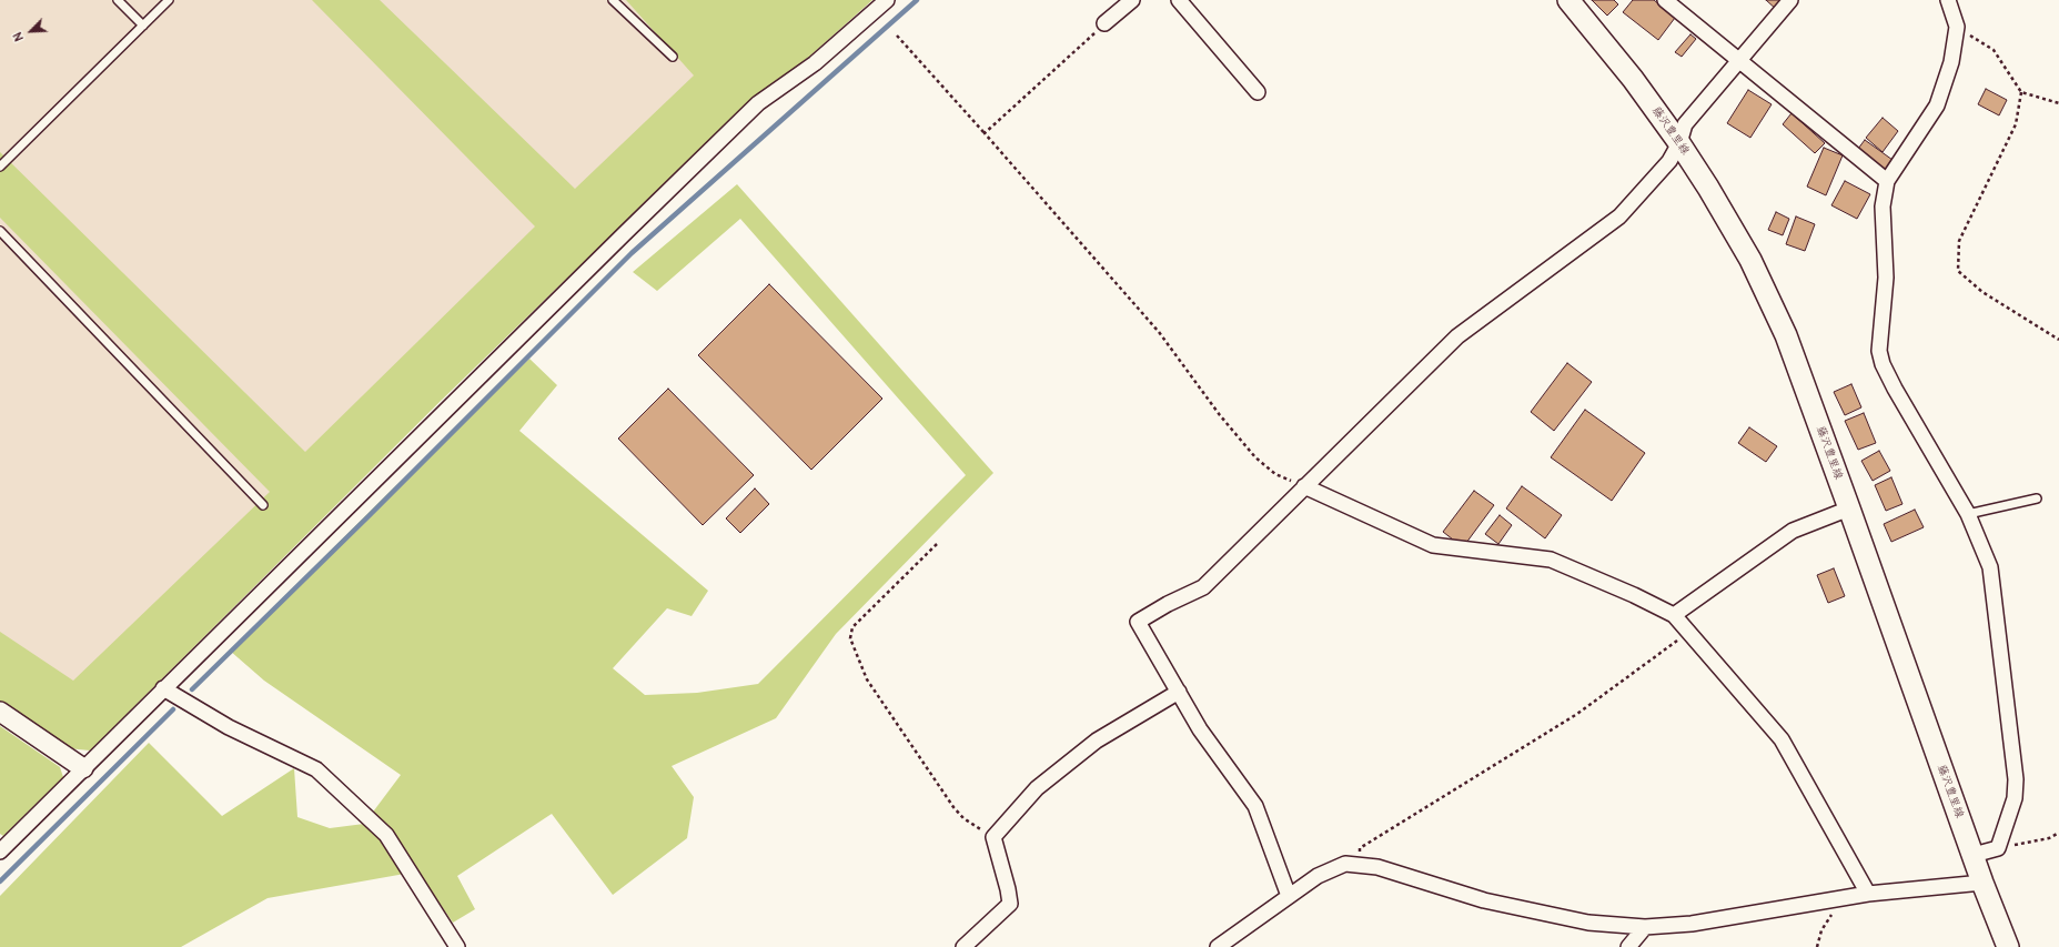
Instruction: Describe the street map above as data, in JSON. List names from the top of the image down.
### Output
{
  "streets": {
    "main road": ["藤沢豊里線"]
  },
  "north": "bottom left"
}
